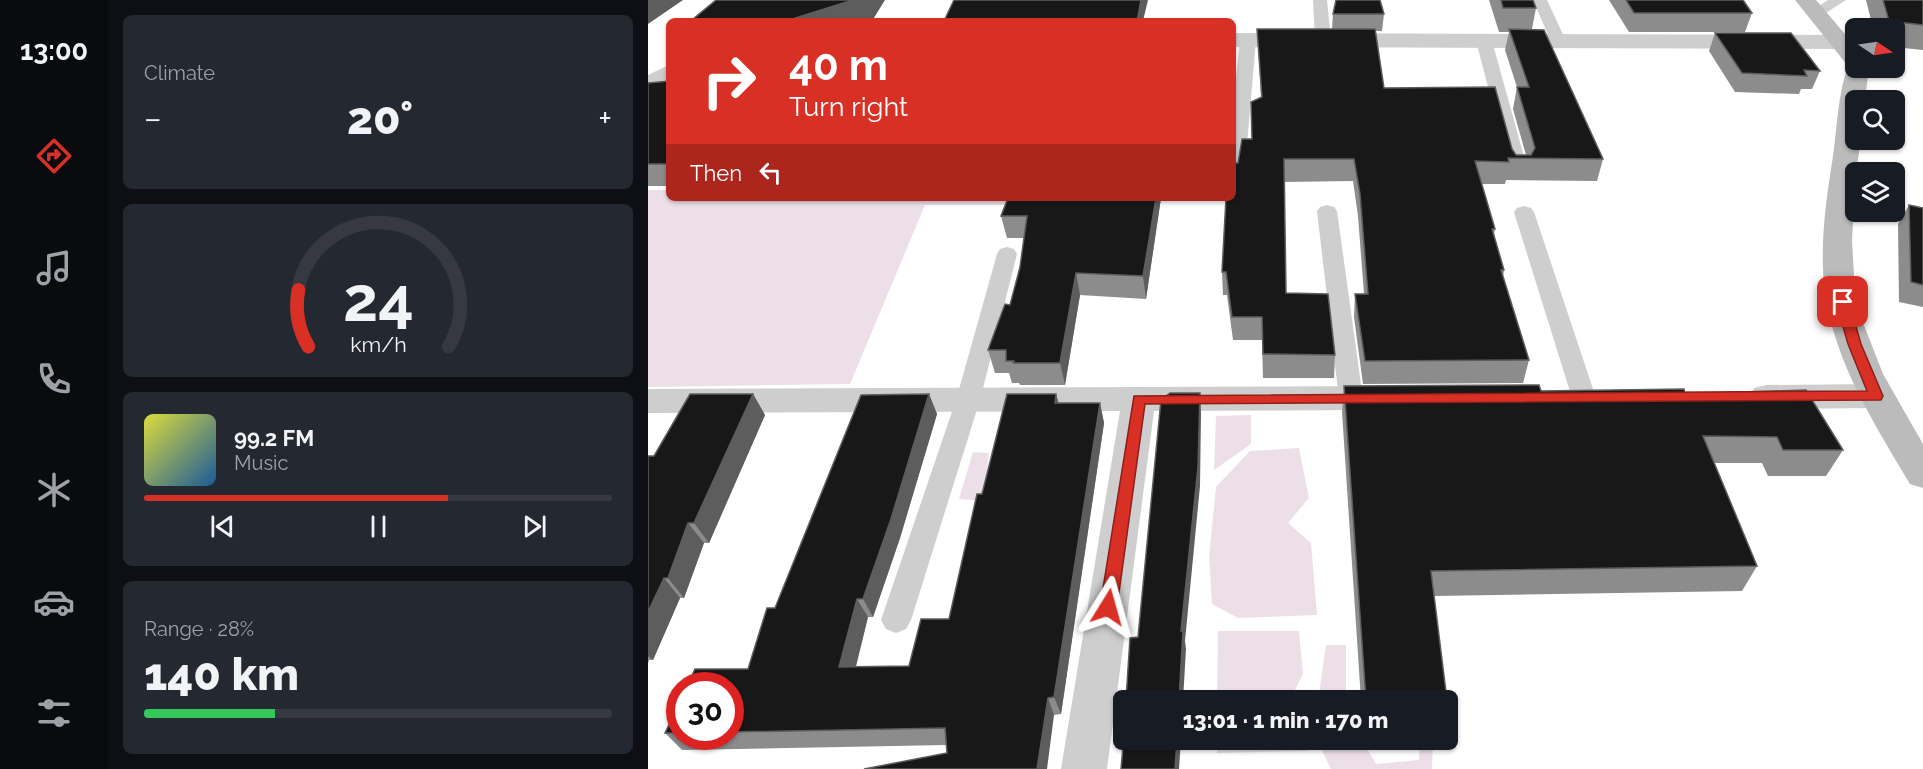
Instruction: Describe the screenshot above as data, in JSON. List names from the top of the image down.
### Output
{
  "north": "right",
  "page": {
    "tabs": "13:00",
    "tile": [
      "Climate",
      ["Range · 28%", "140 km"]
    ],
    "turn": ["40 m", "Turn right"],
    "heat": ["−", "20°", "+"],
    "then": "Then",
    "song": ["99.2 FM", "Music"],
    "limit": "30",
    "trip": "13:01 · 1 min · 170 m",
    "gauge": ["24", "km/h"]
  }
}
